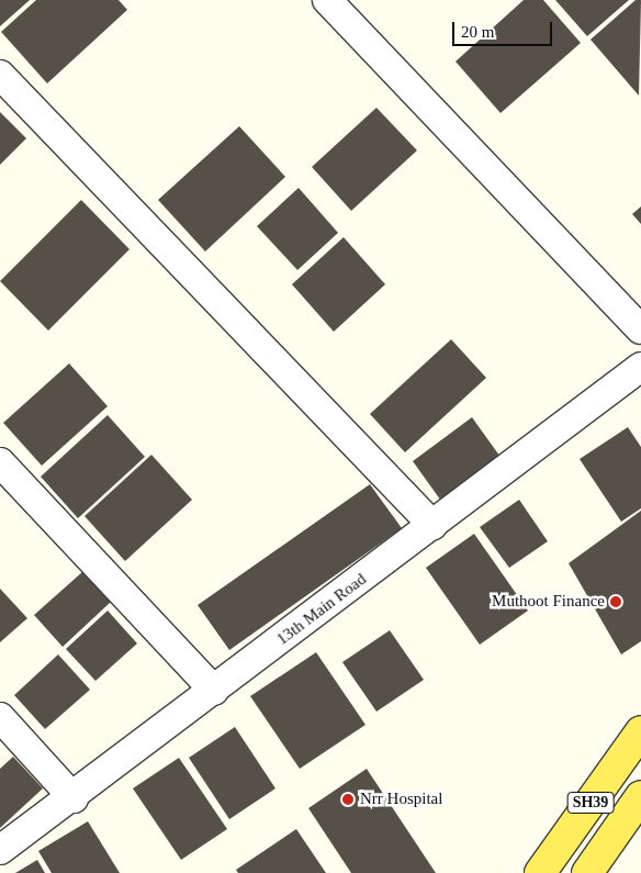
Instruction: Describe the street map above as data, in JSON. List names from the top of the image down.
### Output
{
  "streets": {
    "main road": ["SH39"],
    "street": ["13th Main Road"]
  },
  "places": ["Muthoot Finance", "Nrr Hospital"],
  "scale_bar": "20 m"
}
